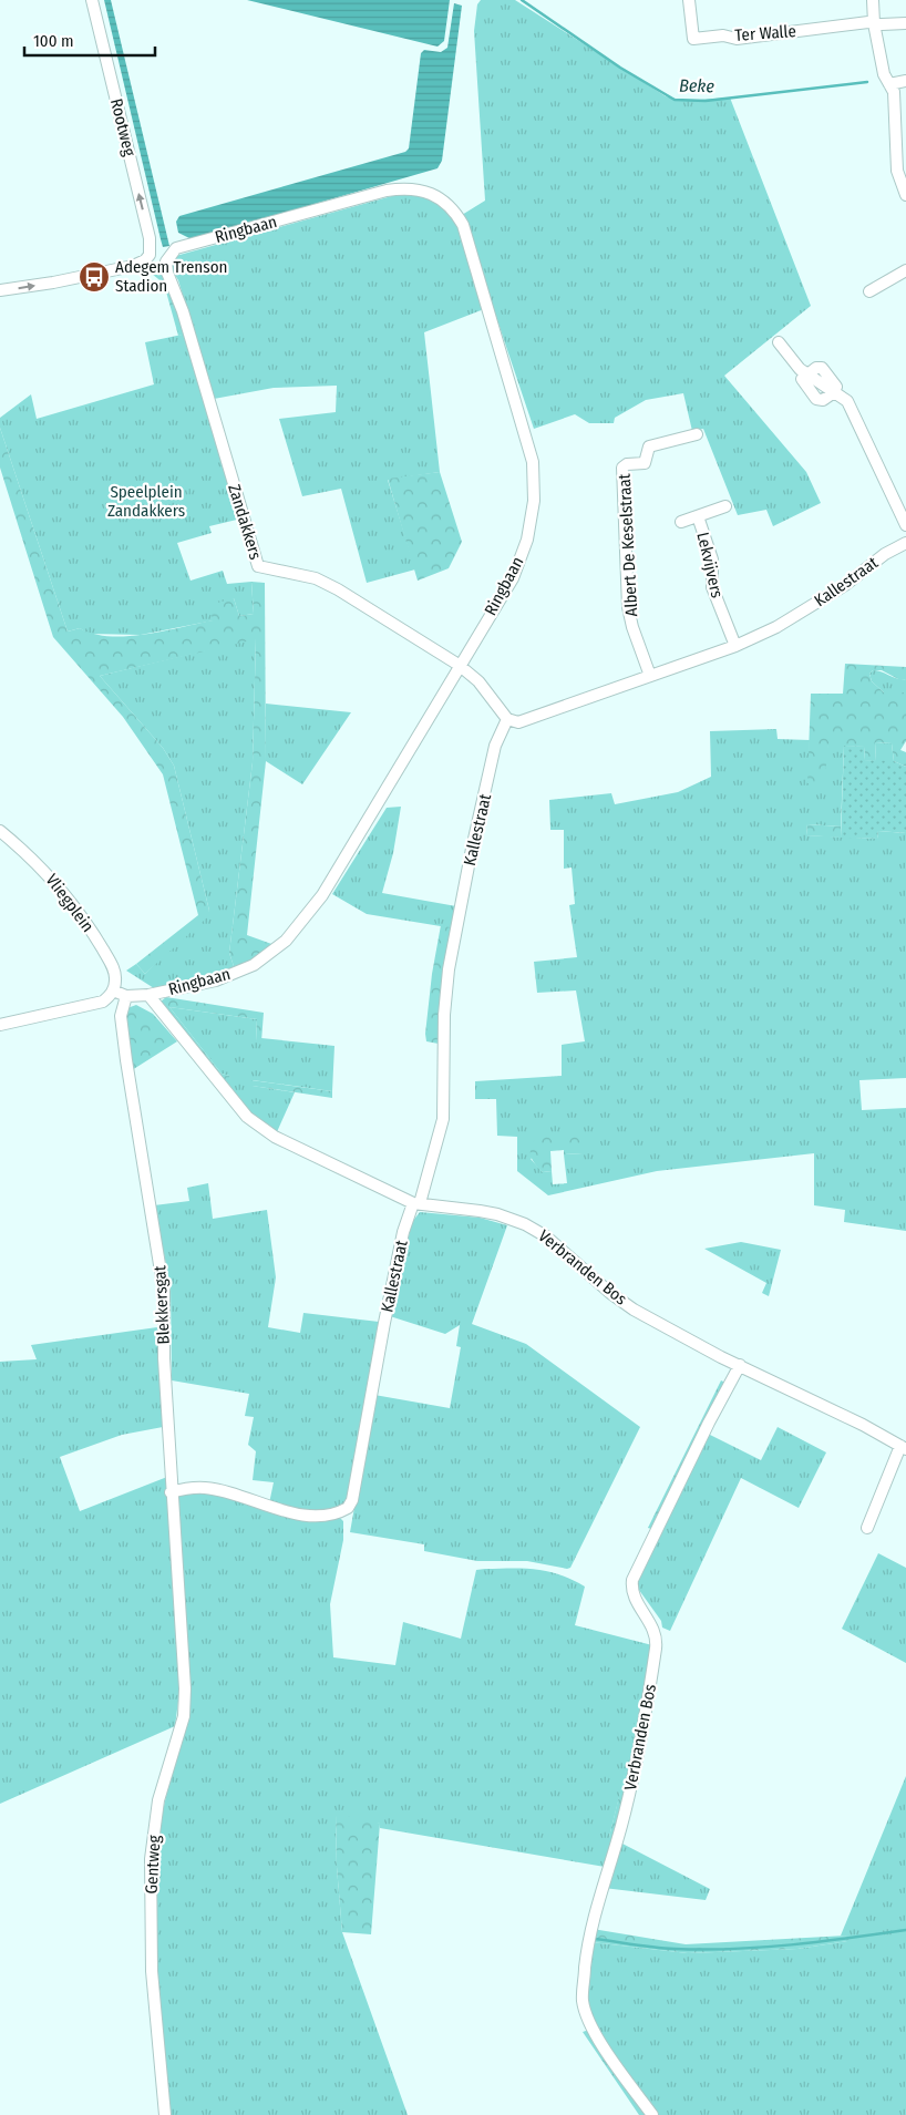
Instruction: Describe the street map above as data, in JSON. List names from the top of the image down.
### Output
{
  "streets": {
    "street": [
      "Ter Walle",
      "Rootweg",
      "Ringbaan",
      "Zandakkers",
      "Albert De Keselstraat",
      "Lekvijvers",
      "Kallestraat",
      "Vliegplein",
      "Verbranden Bos",
      "Blekkersgat",
      "Gentweg"
    ]
  },
  "crossings": [
    ["Ringbaan", "Zandakkers"],
    ["Ringbaan", "Vliegplein"],
    ["Ringbaan", "Blekkersgat"],
    ["Albert De Keselstraat", "Kallestraat"],
    ["Lekvijvers", "Kallestraat"],
    ["Kallestraat", "Verbranden Bos"],
    ["Kallestraat", "Blekkersgat"],
    ["Blekkersgat", "Gentweg"]
  ],
  "water": ["Beke"],
  "parks": ["Speelplein Zandakkers"],
  "places": {
    "bus stop": ["Adegem Trenson Stadion"]
  },
  "scale_bar": "100 m"
}
